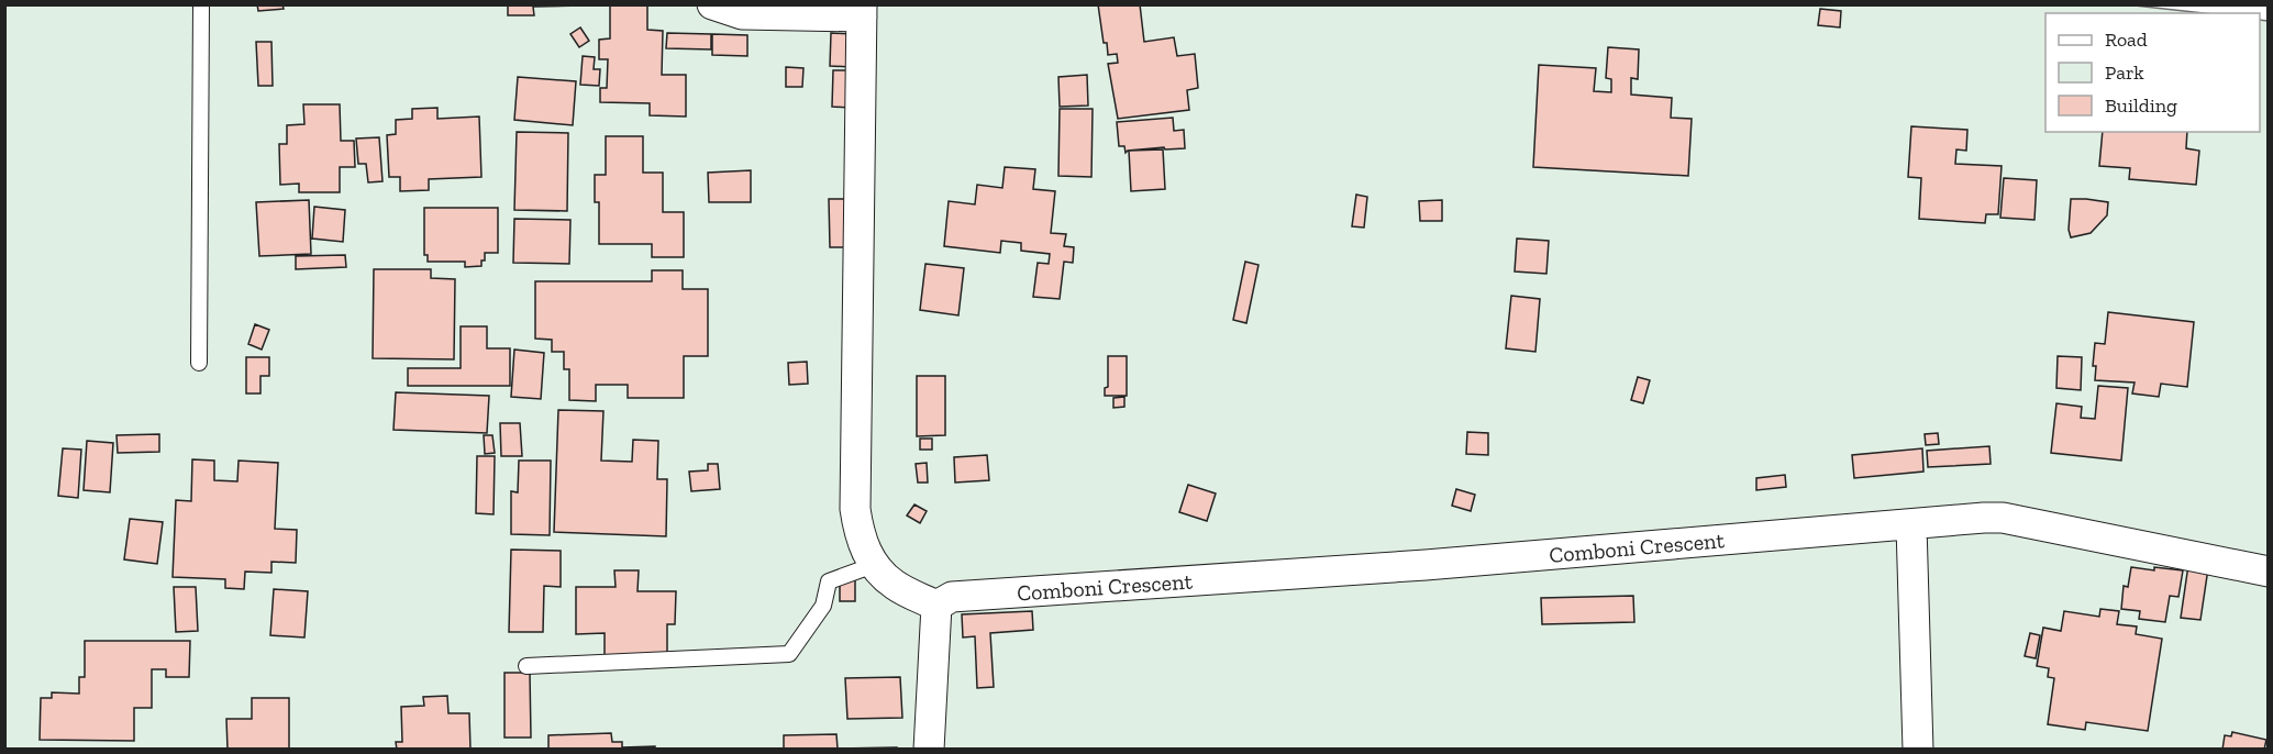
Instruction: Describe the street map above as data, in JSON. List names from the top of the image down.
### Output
{
  "streets": {
    "street": ["Comboni Crescent"]
  },
  "legend": ["Road", "Park", "Building"]
}
